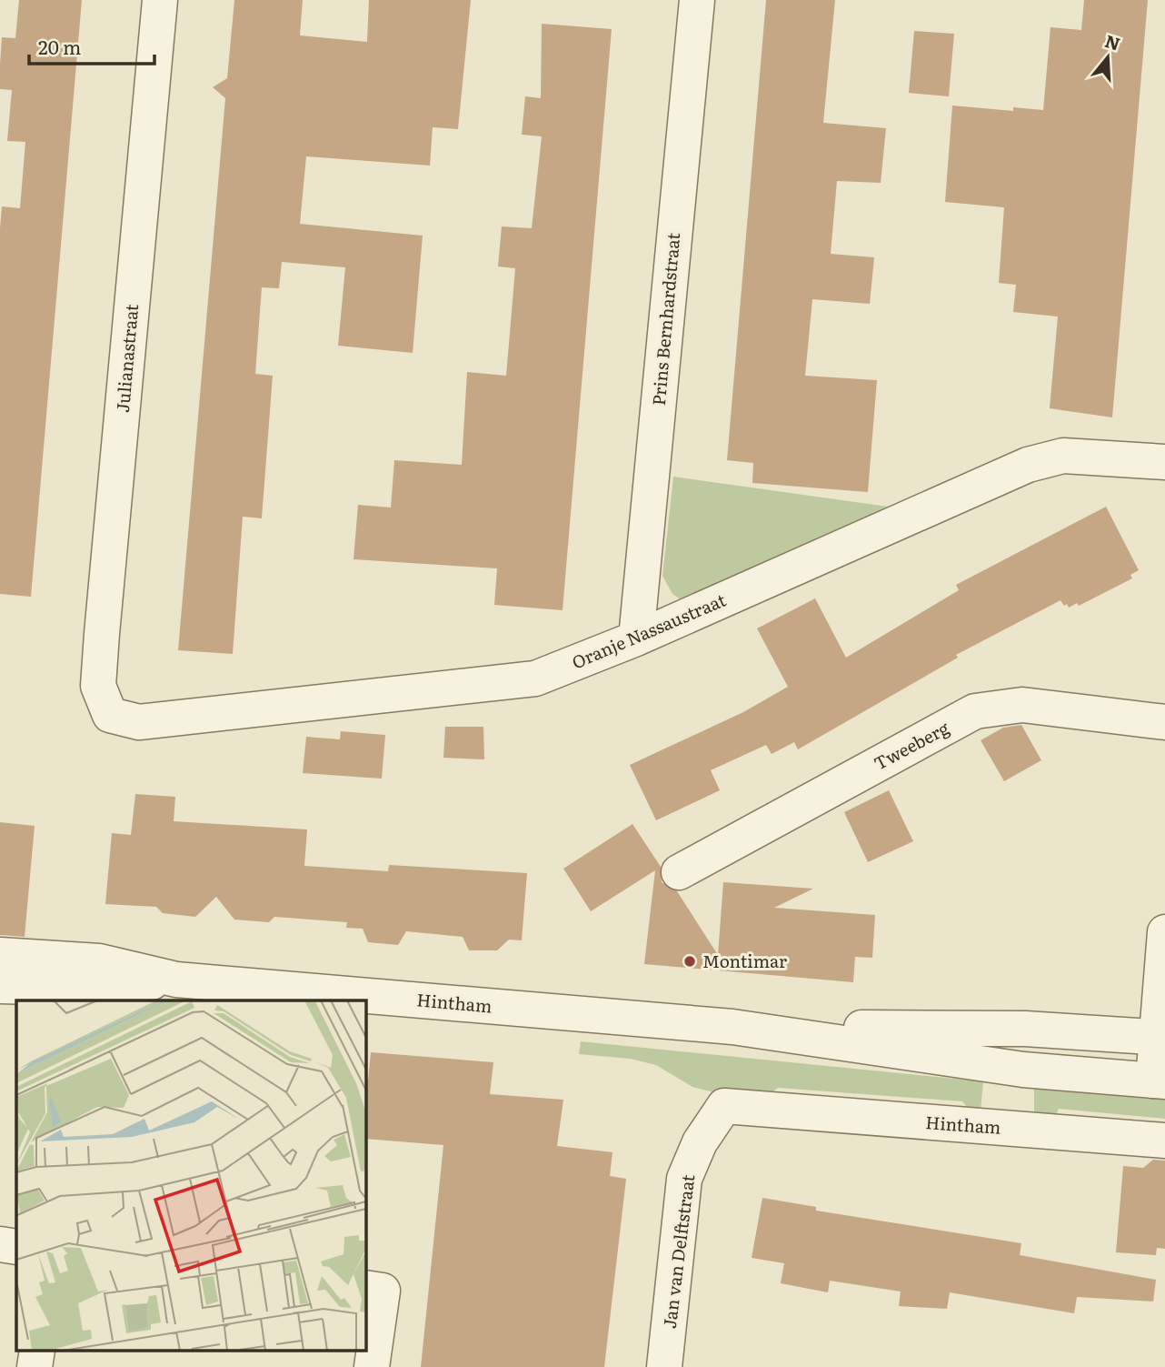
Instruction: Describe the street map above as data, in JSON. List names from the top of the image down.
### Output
{
  "streets": {
    "street": [
      "Prins Bernhardstraat",
      "Julianastraat",
      "Oranje Nassaustraat",
      "Tweeberg",
      "Hintham",
      "Jan van Delftstraat"
    ]
  },
  "crossings": [
    ["Prins Bernhardstraat", "Oranje Nassaustraat"],
    ["Julianastraat", "Oranje Nassaustraat"],
    ["Hintham", "Jan van Delftstraat"]
  ],
  "places": ["Montimar"],
  "scale_bar": "20 m",
  "north": "top"
}
